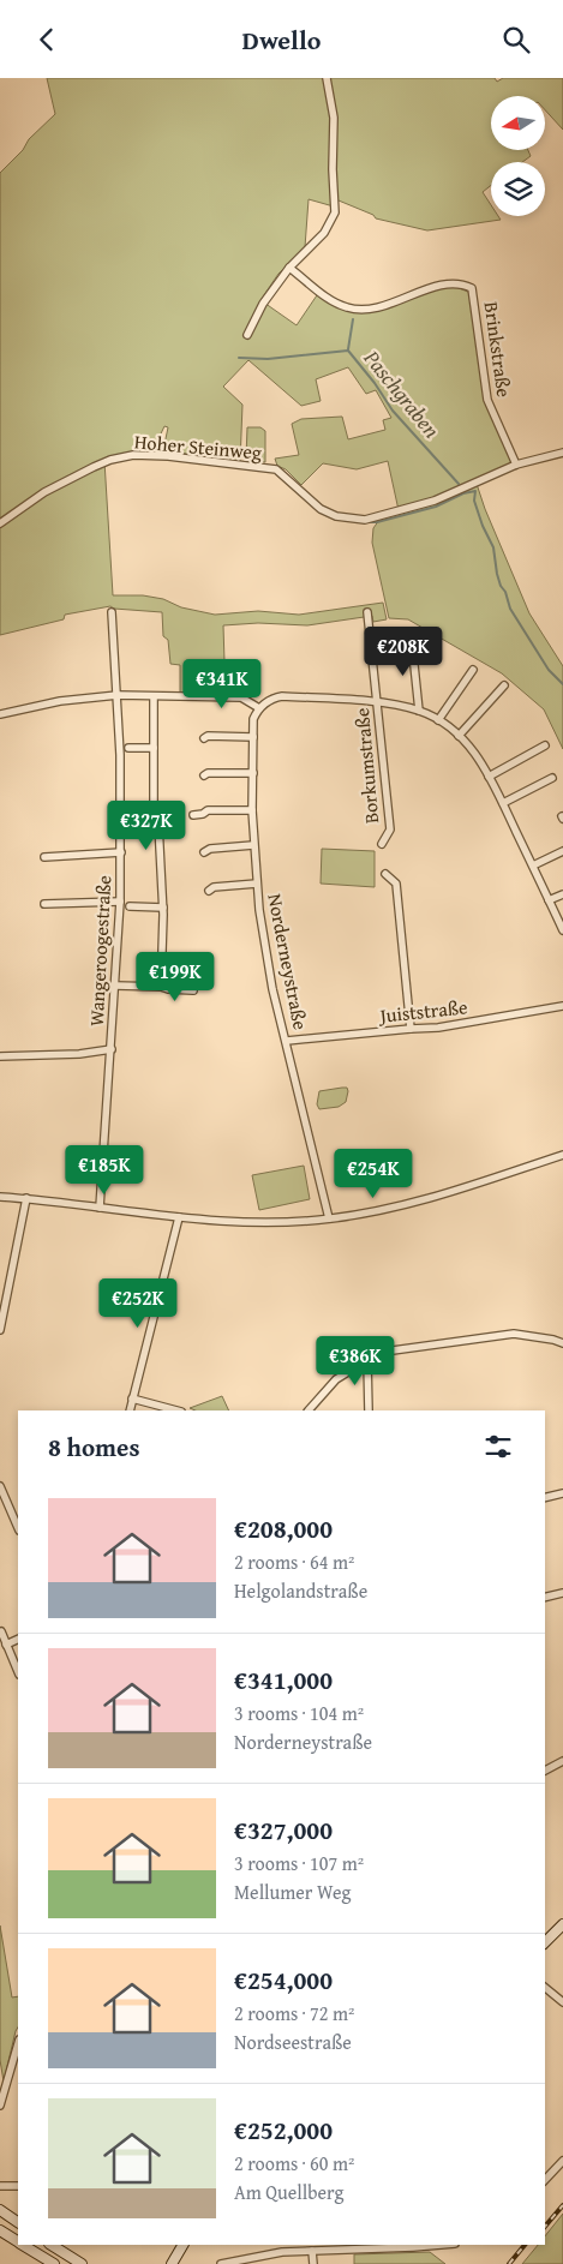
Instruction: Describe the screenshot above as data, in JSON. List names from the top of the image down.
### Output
{
  "streets": {
    "street": [
      "Brinkstraße",
      "Hoher Steinweg",
      "Borkumstraße",
      "Wangeroogestraße",
      "Norderneystraße",
      "Juiststraße"
    ]
  },
  "crossings": [
    ["Brinkstraße", "Hoher Steinweg"],
    ["Norderneystraße", "Juiststraße"]
  ],
  "water": ["Paschgraben"],
  "north": "left",
  "page": {
    "header": "Dwello",
    "price": [
      "€208K",
      "€341K",
      "€327K",
      "€199K",
      "€185K",
      "€254K",
      "€252K",
      "€386K"
    ],
    "heading": "8 homes",
    "list": [
      {
        "name": "€208,000",
        "note": "2 rooms · 64 m² · Helgolandstraße"
      },
      {
        "name": "€341,000",
        "note": "3 rooms · 104 m² · Norderneystraße"
      },
      {
        "name": "€327,000",
        "note": "3 rooms · 107 m² · Mellumer Weg"
      },
      {
        "name": "€254,000",
        "note": "2 rooms · 72 m² · Nordseestraße"
      },
      {
        "name": "€252,000",
        "note": "2 rooms · 60 m² · Am Quellberg"
      }
    ]
  }
}
